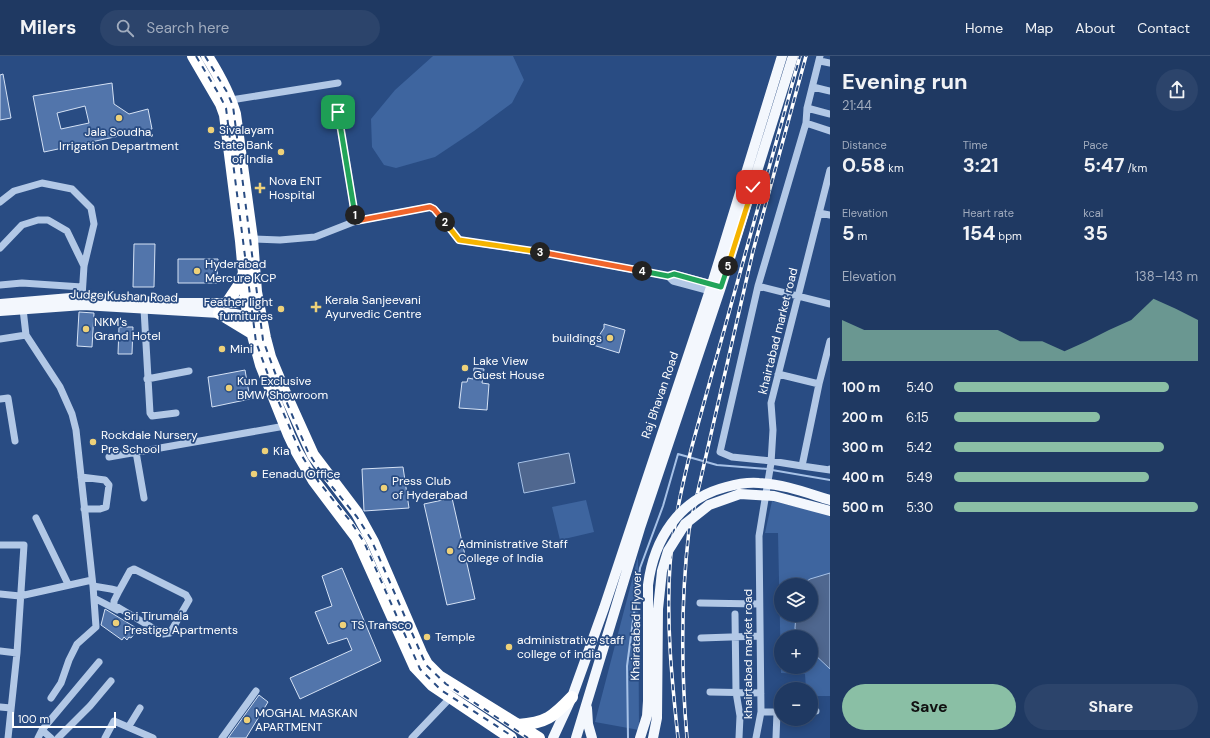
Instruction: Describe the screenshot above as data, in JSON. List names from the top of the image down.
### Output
{
  "streets": {
    "main road": ["Judge Kushan Road", "Raj Bhavan Road", "Khairatabad Flyover"],
    "street": ["khairtabad market road"]
  },
  "places": {
    "other": [
      "Jala Soudha, Irrigation Department",
      "Sivalayam",
      "State Bank of India",
      "Hyderabad Mercure KCP",
      "Feather light furnitures",
      "NKM's Grand Hotel",
      "buildings",
      "Mini",
      "Lake View Guest House",
      "Kun Exclusive BMW Showroom",
      "Rockdale Nursery Pre School",
      "Kia",
      "Eenadu Office",
      "Press Club of Hyderabad",
      "Administrative Staff College of India",
      "Sri Tirumala Prestige Apartments",
      "TS Transco",
      "Temple",
      "administrative staff college of india",
      "MOGHAL MASKAN APARTMENT"
    ],
    "health": ["Nova ENT Hospital", "Kerala Sanjeevani Ayurvedic Centre"]
  },
  "scale_bar": "100 m",
  "page": {
    "header": "Milers",
    "search": "Search here",
    "nav": [
      "Home",
      "Map",
      "About",
      "Contact"
    ],
    "heading": ["Evening run", "21:44"],
    "stats": [
      ["Distance", "0.58 km"],
      ["Time", "3:21"],
      ["Pace", "5:47 /km"],
      ["Elevation", "5 m"],
      ["Heart rate", "154 bpm"],
      ["kcal", "35"]
    ],
    "pins": [
      "1",
      "2",
      "3",
      "5",
      "4"
    ],
    "chart": ["Elevation", "138–143 m"],
    "list": [
      {
        "name": "100 m",
        "note": "5:40"
      },
      {
        "name": "200 m",
        "note": "6:15"
      },
      {
        "name": "300 m",
        "note": "5:42"
      },
      {
        "name": "400 m",
        "note": "5:49"
      },
      {
        "name": "500 m",
        "note": "5:30"
      }
    ],
    "map_buttons": ["+", "−"],
    "buttons": ["Save", "Share"],
    "scale": "100 m"
  }
}
